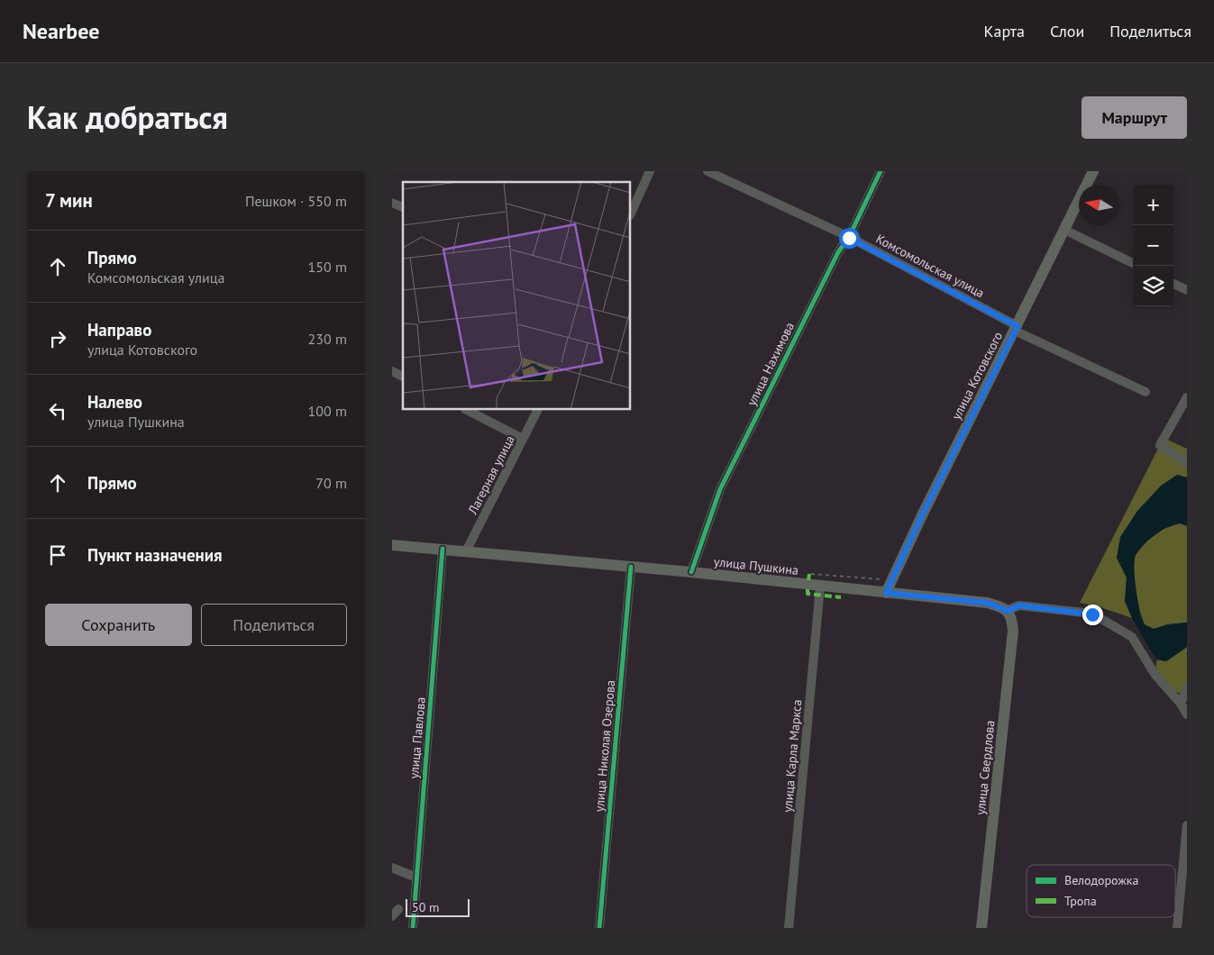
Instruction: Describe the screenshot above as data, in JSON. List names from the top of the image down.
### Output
{
  "streets": {
    "main road": ["улица Котовского", "улица Пушкина", "улица Свердлова"],
    "street": [
      "Комсомольская улица",
      "улица Нахимова",
      "Лагерная улица",
      "улица Павлова",
      "улица Николая Озерова",
      "улица Карла Маркса"
    ]
  },
  "crossings": [
    ["Комсомольская улица", "улица Нахимова"],
    ["Комсомольская улица", "улица Котовского"],
    ["улица Нахимова", "улица Пушкина"],
    ["улица Котовского", "улица Пушкина"],
    ["Лагерная улица", "улица Пушкина"],
    ["улица Пушкина", "улица Павлова"],
    ["улица Пушкина", "улица Николая Озерова"],
    ["улица Пушкина", "улица Карла Маркса"],
    ["улица Пушкина", "улица Свердлова"]
  ],
  "legend": ["Велодорожка", "Тропа"],
  "scale_bar": "50 m",
  "north": "left",
  "page": {
    "header": "Nearbee",
    "nav": ["Карта", "Слои", "Поделиться"],
    "title": "Как добраться",
    "buttons": [
      "Маршрут",
      ["Сохранить", "Поделиться"]
    ],
    "heading": ["7 мин", "Пешком · 550 m"],
    "map_buttons": ["+", "−"],
    "list": [
      ["Прямо", "Комсомольская улица", "150 m"],
      ["Направо", "улица Котовского", "230 m"],
      ["Налево", "улица Пушкина", "100 m"],
      ["Прямо", "70 m"],
      "Пункт назначения"
    ],
    "scale": "50 m"
  }
}
